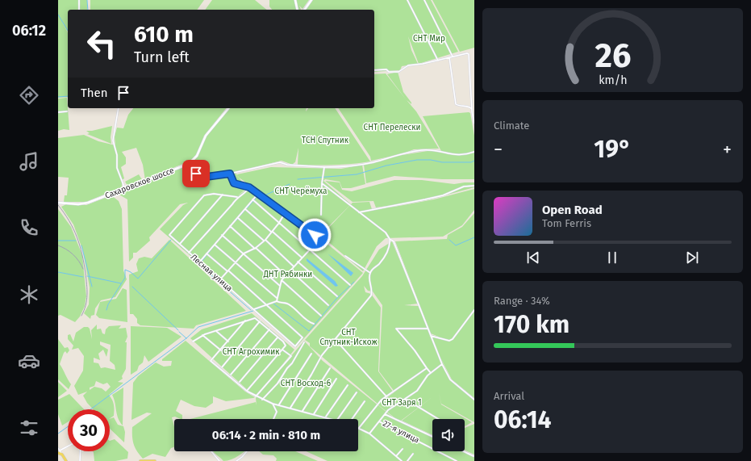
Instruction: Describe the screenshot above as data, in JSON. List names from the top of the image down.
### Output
{
  "streets": {
    "main road": ["Сахаровское шоссе"],
    "street": ["Лесная улица", "27-я улица"]
  },
  "parks": [
    "СНТ Мир",
    "СНТ Перелески",
    "ТСН Спутник",
    "СНТ Черёмуха",
    "ДНТ Рябинки",
    "СНТ Спутник-Искож",
    "СНТ Агрохимик",
    "СНТ Восход-6",
    "СНТ Заря 1"
  ],
  "page": {
    "tabs": "06:12",
    "turn": ["610 m", "Turn left"],
    "then": "Then",
    "tile": [
      "Climate",
      ["Range · 34%", "170 km"],
      ["Arrival", "06:14"]
    ],
    "heat": ["−", "19°", "+"],
    "song": ["Open Road", "Tom Ferris"],
    "limit": "30",
    "trip": "06:14 · 2 min · 810 m",
    "gauge": ["26", "km/h"]
  }
}
